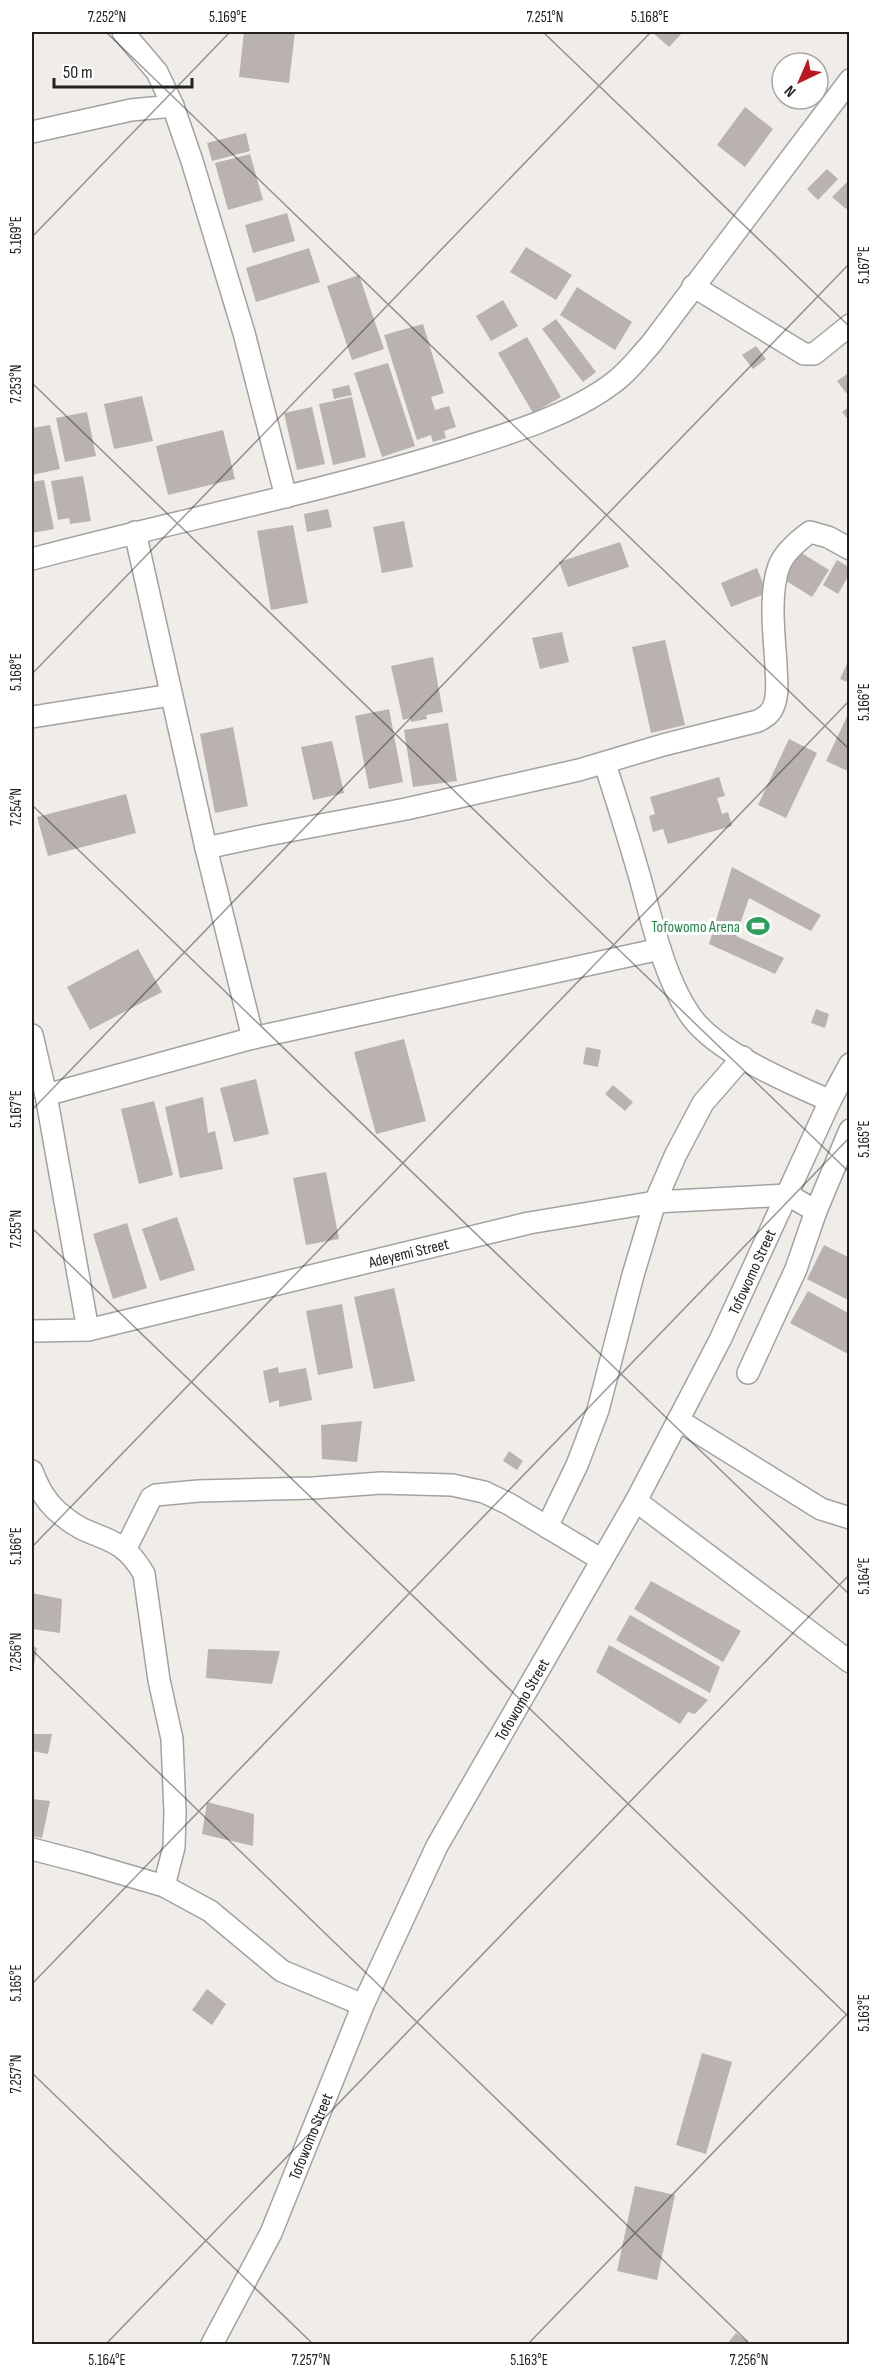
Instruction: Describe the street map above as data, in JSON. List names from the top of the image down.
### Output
{
  "streets": {
    "street": ["Adeyemi Street", "Tofowomo Street"]
  },
  "crossings": [
    ["Adeyemi Street", "Tofowomo Street"]
  ],
  "places": {
    "sports": ["Tofowomo Arena"]
  },
  "scale_bar": "50 m",
  "north": "bottom left",
  "coordinates": [
    "7.252°N",
    "5.169°E",
    "7.251°N",
    "5.168°E",
    "5.167°E",
    "7.253°N",
    "5.166°E",
    "7.254°N",
    "5.165°E",
    "7.255°N",
    "5.164°E",
    "7.256°N",
    "5.163°E",
    "7.257°N"
  ]
}
